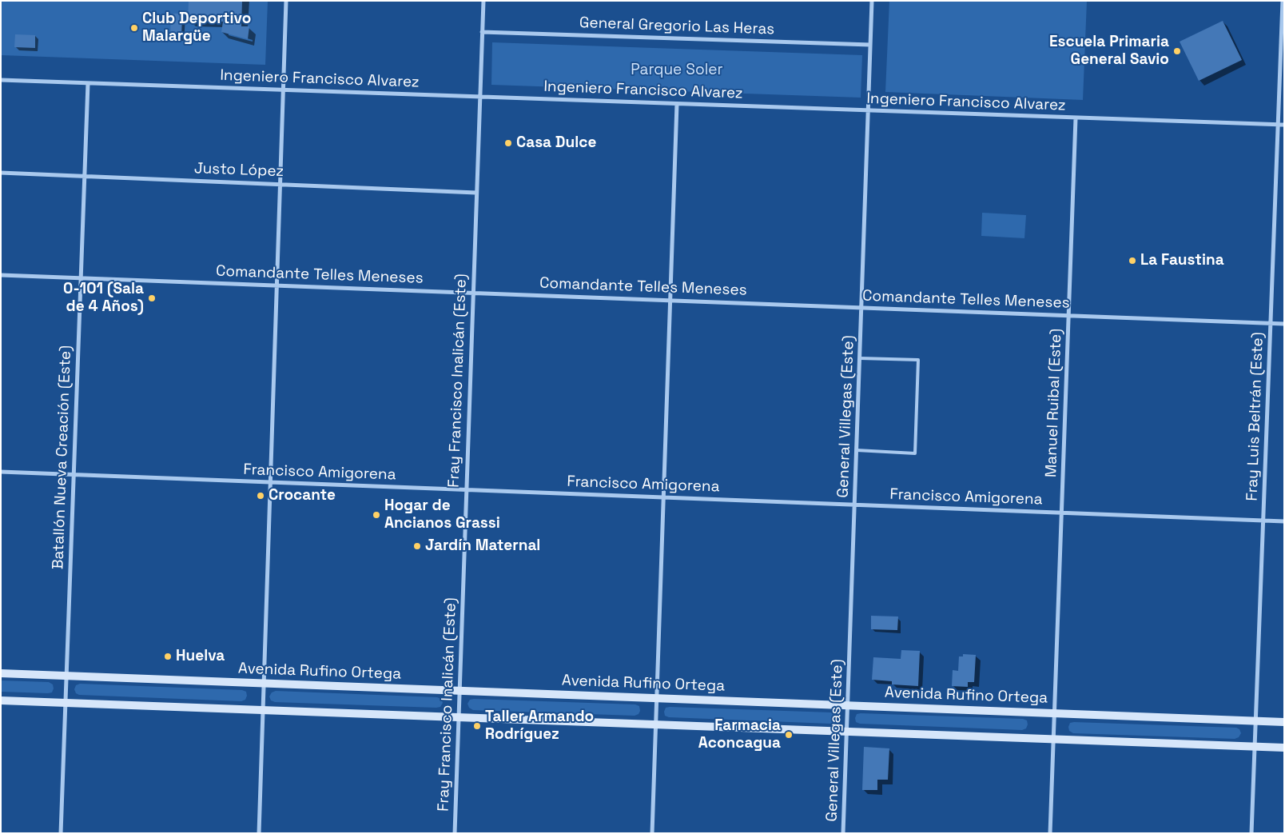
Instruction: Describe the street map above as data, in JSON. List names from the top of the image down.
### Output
{
  "streets": {
    "main road": ["Avenida Rufino Ortega"],
    "street": [
      "General Gregorio Las Heras",
      "Ingeniero Francisco Alvarez",
      "Justo López",
      "Comandante Telles Meneses",
      "Fray Francisco Inalicán (Este)",
      "Manuel Ruibal (Este)",
      "General Villegas (Este)",
      "Fray Luis Beltrán (Este)",
      "Batallón Nueva Creación (Este)",
      "Francisco Amigorena"
    ]
  },
  "crossings": [
    ["General Gregorio Las Heras", "Fray Francisco Inalicán (Este)"],
    ["General Gregorio Las Heras", "General Villegas (Este)"],
    ["Ingeniero Francisco Alvarez", "Fray Francisco Inalicán (Este)"],
    ["Ingeniero Francisco Alvarez", "Manuel Ruibal (Este)"],
    ["Ingeniero Francisco Alvarez", "General Villegas (Este)"],
    ["Ingeniero Francisco Alvarez", "Fray Luis Beltrán (Este)"],
    ["Ingeniero Francisco Alvarez", "Batallón Nueva Creación (Este)"],
    ["Justo López", "Fray Francisco Inalicán (Este)"],
    ["Justo López", "Batallón Nueva Creación (Este)"],
    ["Comandante Telles Meneses", "Fray Francisco Inalicán (Este)"],
    ["Comandante Telles Meneses", "Manuel Ruibal (Este)"],
    ["Comandante Telles Meneses", "General Villegas (Este)"],
    ["Comandante Telles Meneses", "Fray Luis Beltrán (Este)"],
    ["Comandante Telles Meneses", "Batallón Nueva Creación (Este)"],
    ["Fray Francisco Inalicán (Este)", "Francisco Amigorena"],
    ["Fray Francisco Inalicán (Este)", "Avenida Rufino Ortega"],
    ["Manuel Ruibal (Este)", "Francisco Amigorena"],
    ["Manuel Ruibal (Este)", "Avenida Rufino Ortega"],
    ["General Villegas (Este)", "Francisco Amigorena"],
    ["General Villegas (Este)", "Avenida Rufino Ortega"],
    ["Fray Luis Beltrán (Este)", "Francisco Amigorena"],
    ["Fray Luis Beltrán (Este)", "Avenida Rufino Ortega"],
    ["Batallón Nueva Creación (Este)", "Francisco Amigorena"],
    ["Batallón Nueva Creación (Este)", "Avenida Rufino Ortega"]
  ],
  "parks": ["Parque Soler"],
  "places": [
    "Club Deportivo Malargüe",
    "Escuela Primaria General Savio",
    "Casa Dulce",
    "La Faustina",
    "0-101 (Sala de 4 Años)",
    "Crocante",
    "Hogar de Ancianos Grassi",
    "Jardín Maternal",
    "Huelva",
    "Taller Armando Rodríguez",
    "Farmacia Aconcagua"
  ]
}
